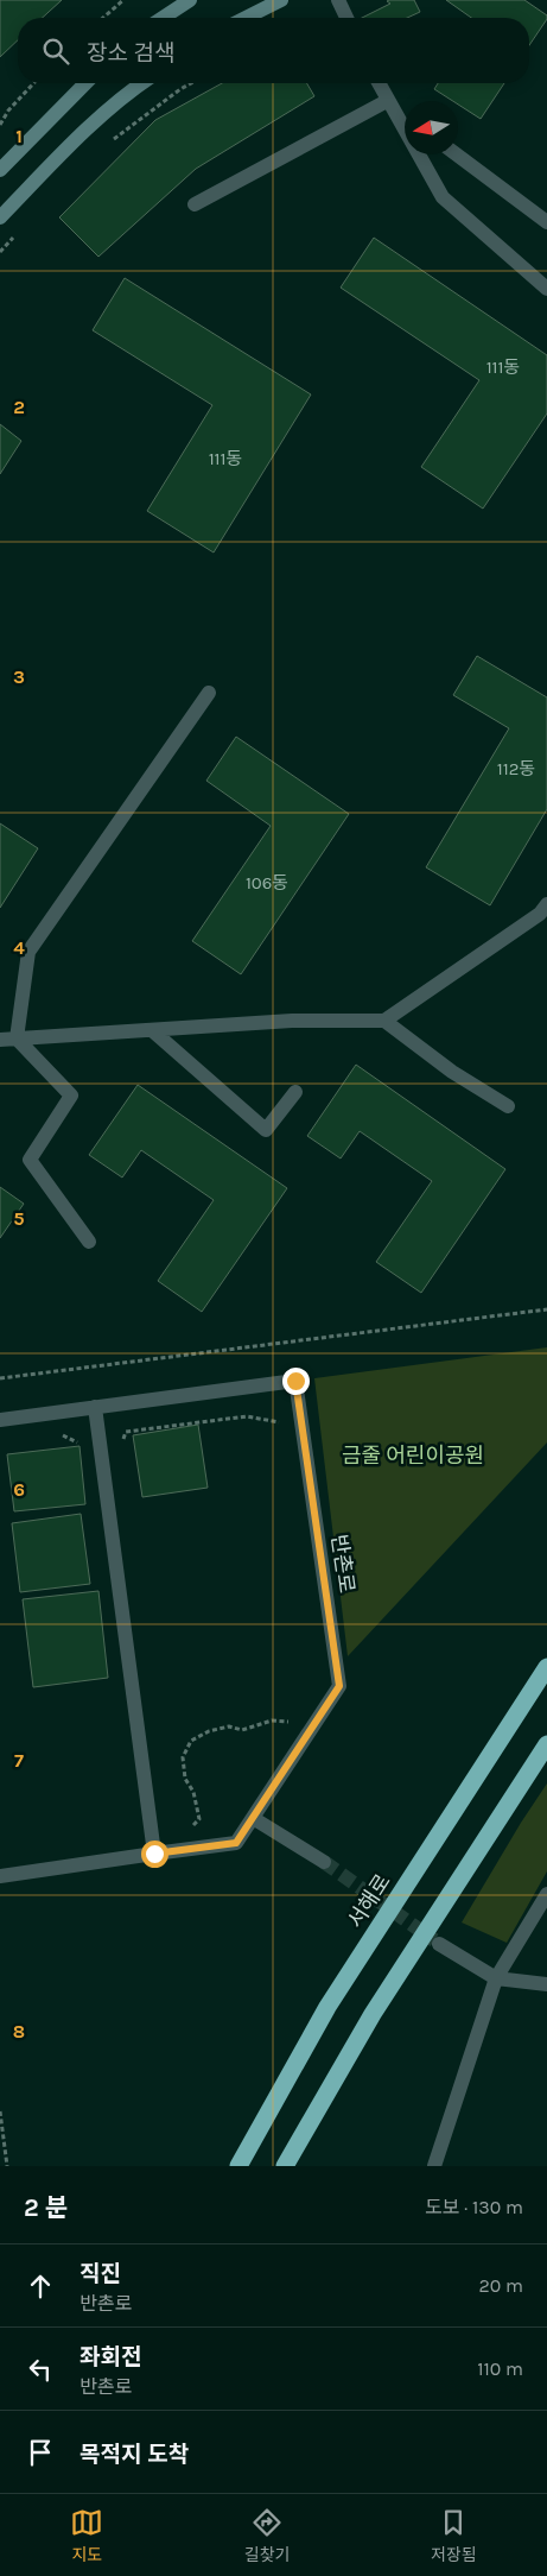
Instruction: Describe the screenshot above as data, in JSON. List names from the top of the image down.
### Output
{
  "streets": {
    "highway": ["서해로"],
    "street": ["반촌로"]
  },
  "parks": ["금줄 어린이공원"],
  "house_numbers": [
    "111동",
    "111동",
    "112동",
    "106동"
  ],
  "north": "left",
  "page": {
    "search": "장소 검색",
    "heading": ["2 분", "도보 · 130 m"],
    "list": [
      ["직진", "반촌로", "20 m"],
      ["좌회전", "반촌로", "110 m"],
      "목적지 도착"
    ],
    "nav": ["지도", "길찾기", "저장됨"]
  },
  "grid": {
    "rows": [
      "1",
      "2",
      "3",
      "4",
      "5",
      "6",
      "7",
      "8"
    ]
  }
}
